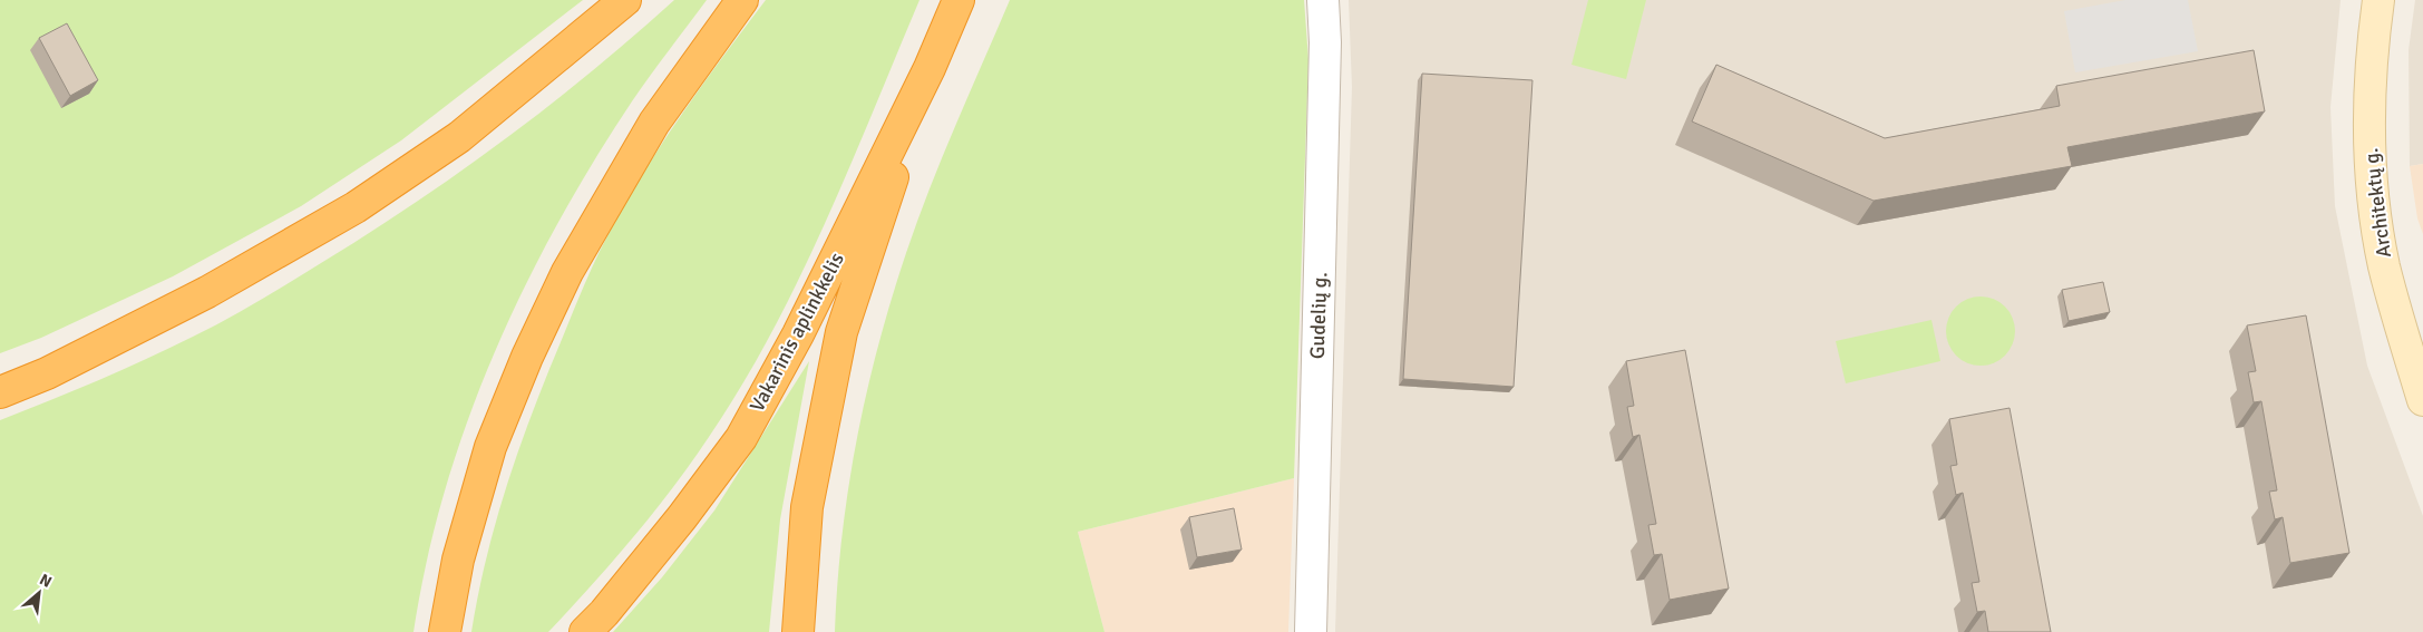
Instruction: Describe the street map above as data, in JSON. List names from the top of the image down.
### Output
{
  "streets": {
    "highway": ["Vakarinis aplinkkelis"],
    "street": ["Architektų g.", "Gudelių g."]
  },
  "north": "top right"
}
